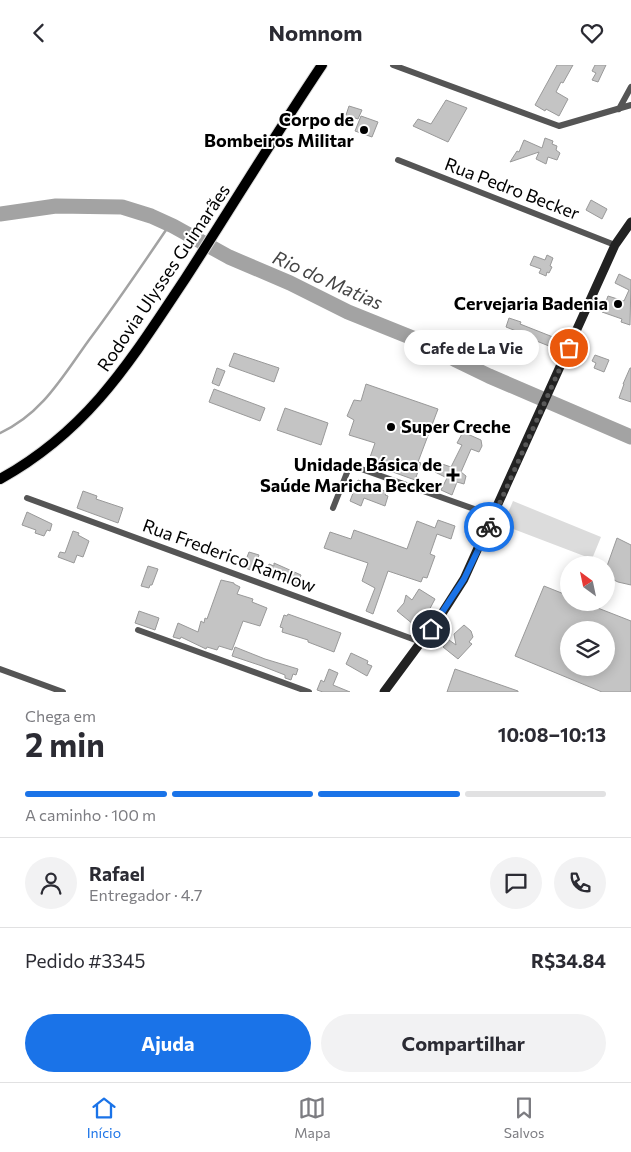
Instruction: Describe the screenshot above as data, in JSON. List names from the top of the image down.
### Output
{
  "streets": {
    "highway": ["Rodovia Ulysses Guimarães"],
    "street": ["Rua Pedro Becker", "Rua Frederico Ramlow"]
  },
  "water": ["Rio do Matias"],
  "places": {
    "other": [
      "Corpo de Bombeiros Militar",
      "Cervejaria Badenia",
      "Cafe de La Vie",
      "Super Creche"
    ],
    "health": ["Unidade Básica de Saúde Maricha Becker"]
  },
  "north": "top left",
  "page": {
    "header": "Nomnom",
    "bubble": "Cafe de La Vie",
    "heading": ["2 min", "Chega em", "10:08–10:13"],
    "panel": [
      "Rafael",
      "Entregador · 4.7",
      "Pedido #3345",
      "R$34.84"
    ],
    "bar": "A caminho · 100 m",
    "buttons": ["Ajuda", "Compartilhar"],
    "tabs": ["Início", "Mapa", "Salvos"]
  }
}
